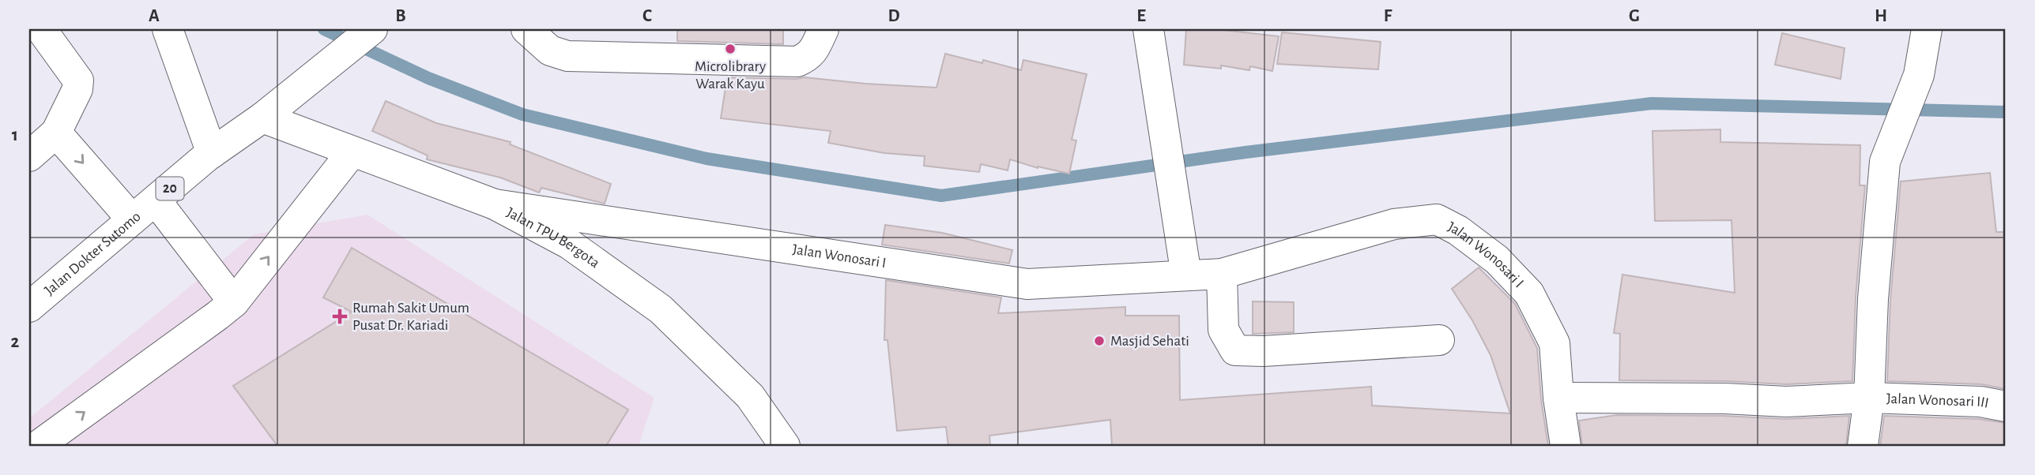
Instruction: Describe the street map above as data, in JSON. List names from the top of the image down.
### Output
{
  "streets": {
    "main road": [
      "20",
      "Jalan TPU Bergota",
      "Jalan Dokter Sutomo",
      "Jalan Wonosari I",
      "Jalan Wonosari III"
    ]
  },
  "crossings": [
    ["Jalan TPU Bergota", "Jalan Dokter Sutomo"],
    ["Jalan TPU Bergota", "Jalan Wonosari I"],
    ["Jalan Wonosari I", "Jalan Wonosari III"]
  ],
  "places": {
    "other": ["Microlibrary Warak Kayu", "Masjid Sehati"],
    "health": ["Rumah Sakit Umum Pusat Dr. Kariadi"]
  },
  "grid": {
    "columns": [
      "A",
      "B",
      "C",
      "D",
      "E",
      "F",
      "G",
      "H"
    ],
    "rows": ["1", "2"]
  }
}
